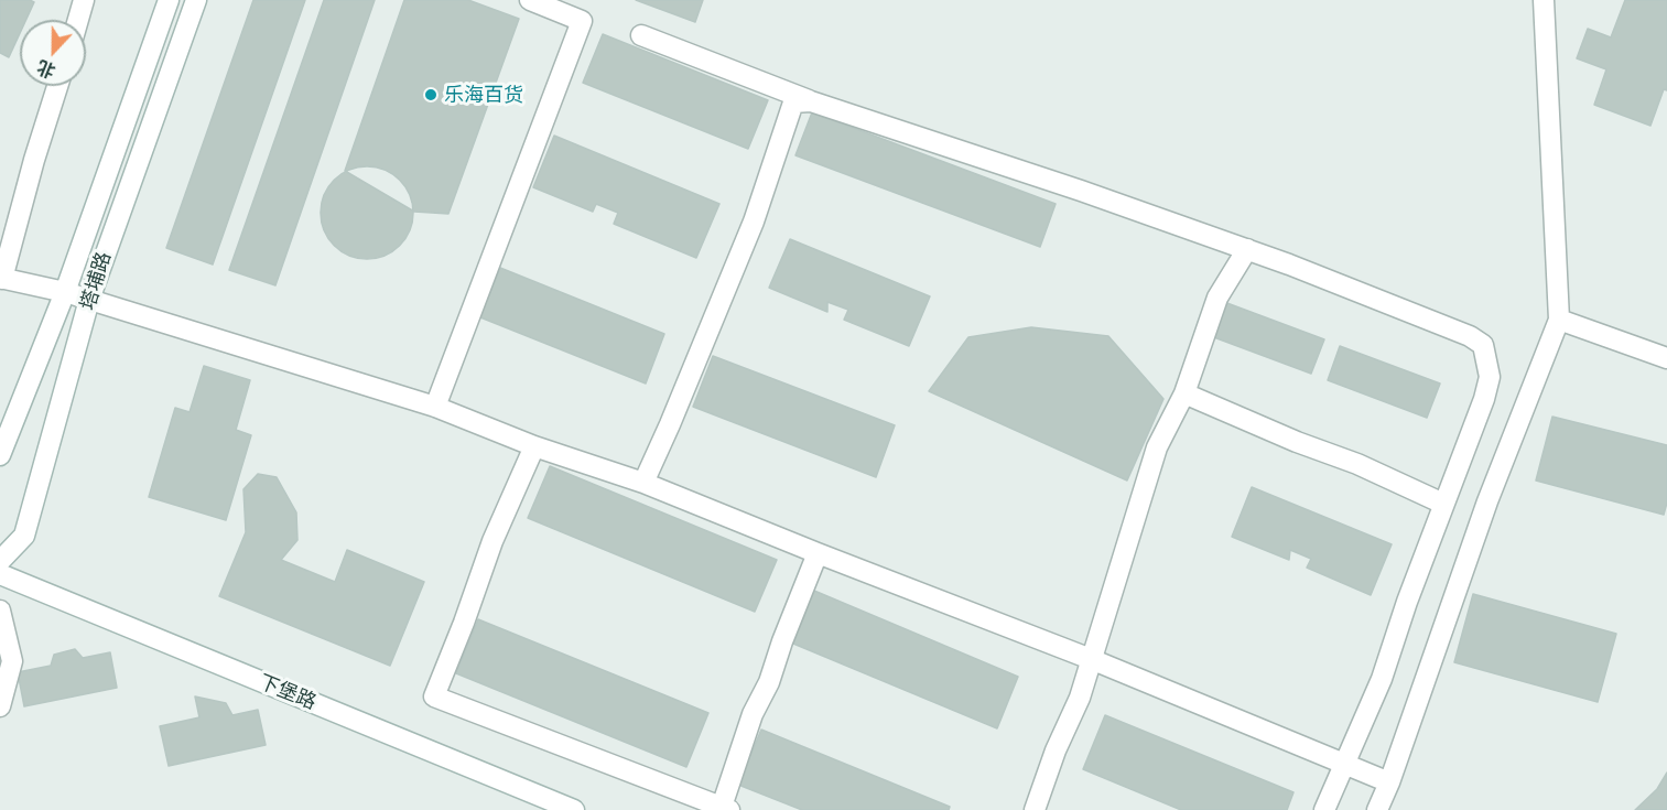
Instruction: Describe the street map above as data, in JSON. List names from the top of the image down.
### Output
{
  "streets": {
    "street": ["塔埔路", "下堡路"]
  },
  "places": ["乐海百货"],
  "north": "bottom"
}
